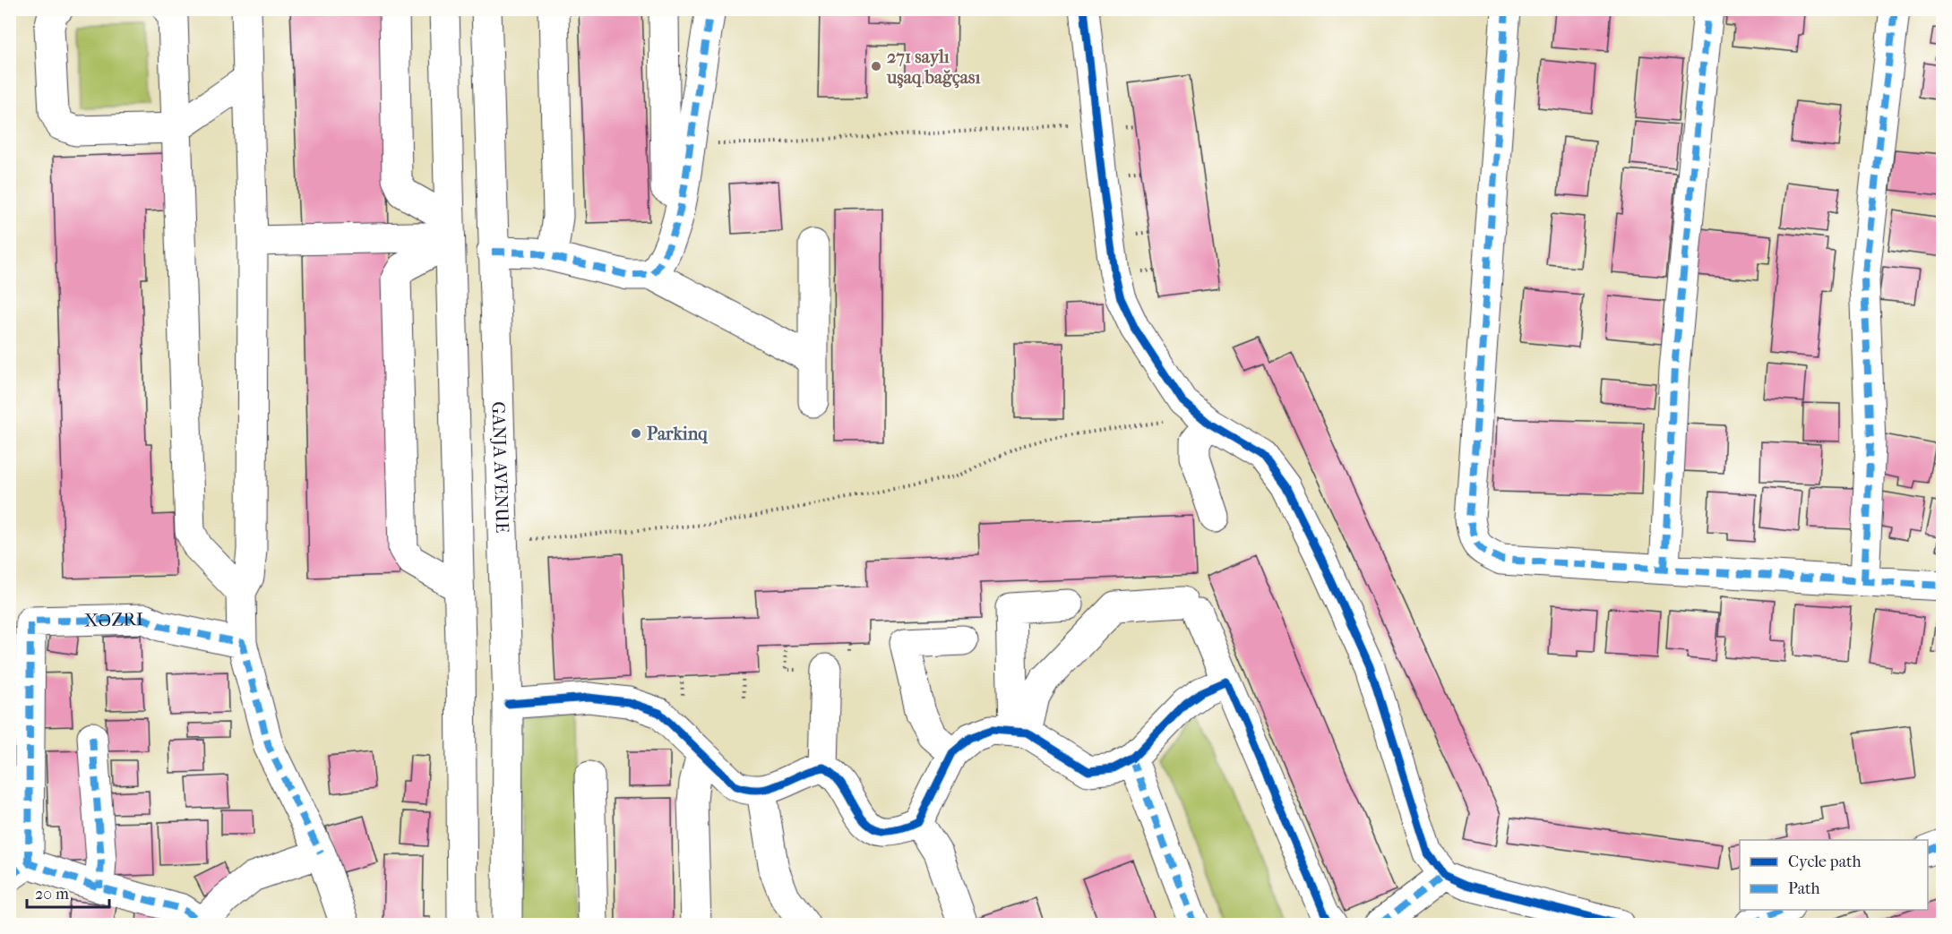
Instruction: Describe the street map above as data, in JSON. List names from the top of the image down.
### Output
{
  "streets": {
    "street": ["GANJA AVENUE", "XƏZRI"]
  },
  "places": ["271 saylı uşaq bağçası", "Parkinq"],
  "legend": ["Cycle path", "Path"],
  "scale_bar": "20 m"
}
